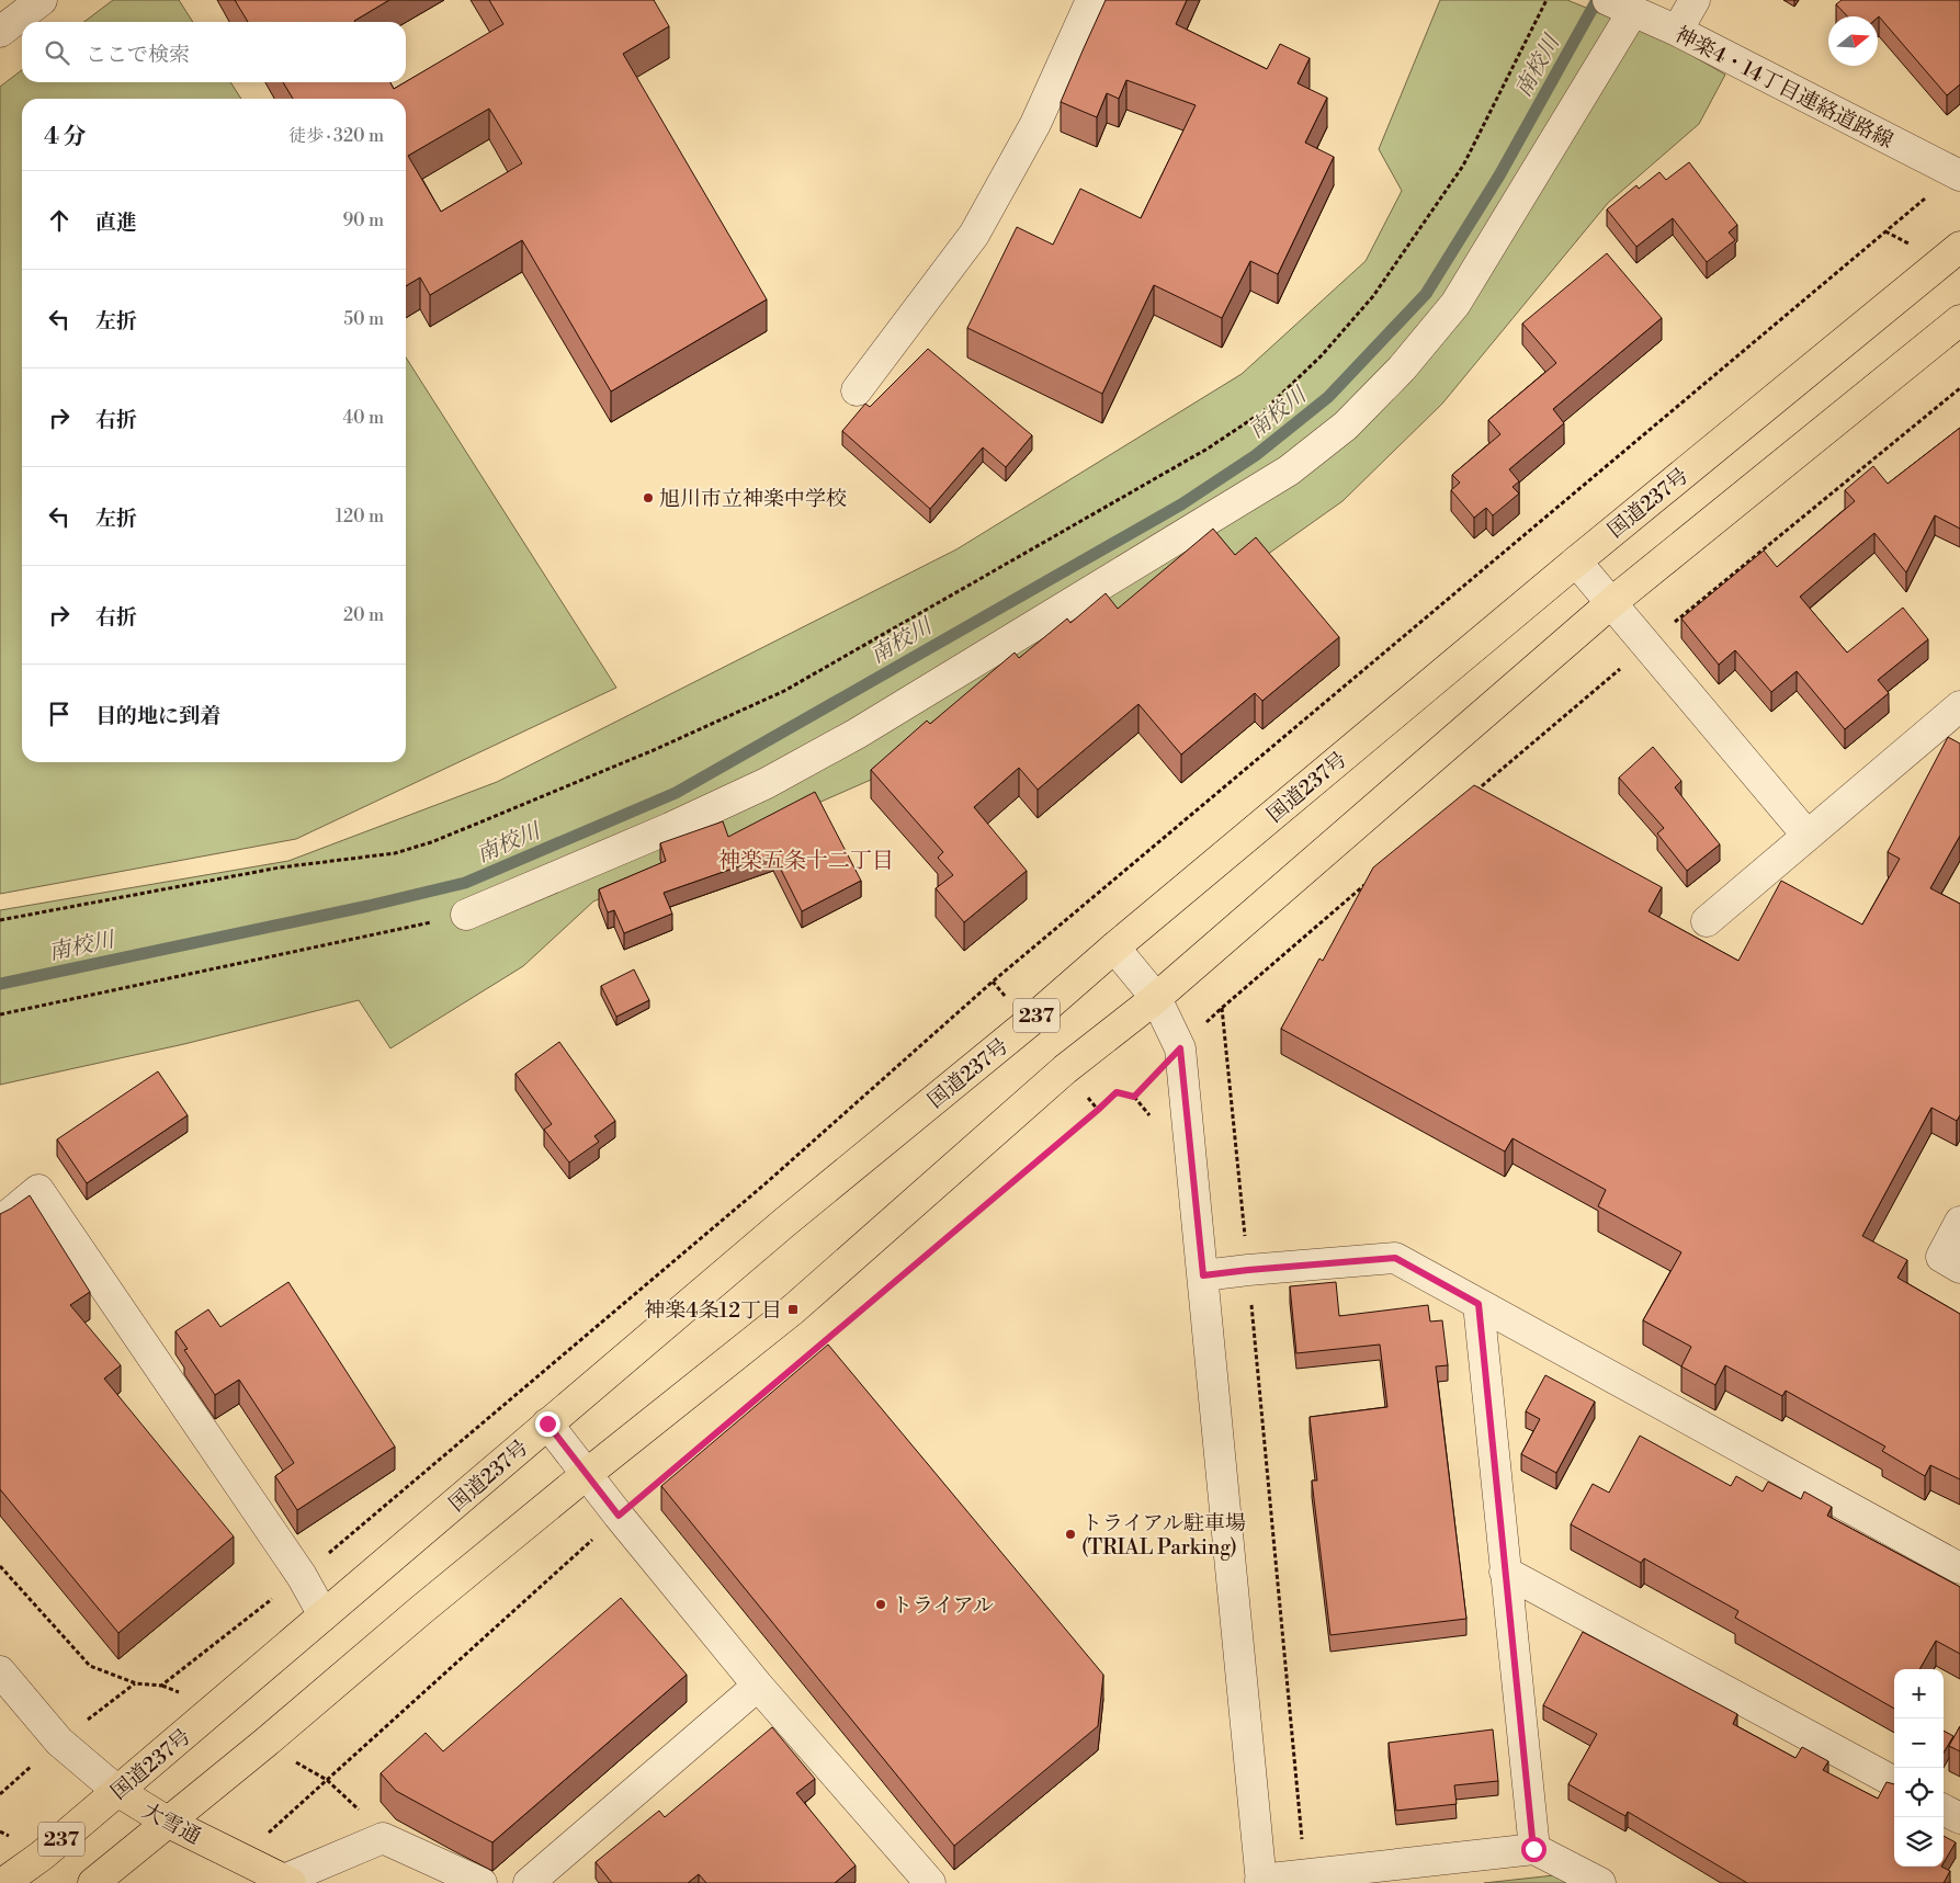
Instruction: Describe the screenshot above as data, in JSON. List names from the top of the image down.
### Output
{
  "streets": {
    "main road": ["国道237号", "237", "大雪通"],
    "street": ["神楽4・14丁目連絡道路線"]
  },
  "crossings": [
    ["国道237号", "大雪通"],
    ["237", "大雪通"]
  ],
  "districts": ["神楽五条十二丁目"],
  "water": ["南校川"],
  "places": {
    "other": ["旭川市立神楽中学校", "トライアル駐車場 (TRIAL Parking)", "トライアル"],
    "transit": ["神楽4条12丁目"]
  },
  "north": "right",
  "page": {
    "search": "ここで検索",
    "heading": ["4 分", "徒歩 · 320 m"],
    "list": [
      ["直進", "90 m"],
      ["左折", "50 m"],
      ["右折", "40 m"],
      ["左折", "120 m"],
      ["右折", "20 m"],
      "目的地に到着"
    ],
    "map_buttons": ["+", "−"]
  }
}
